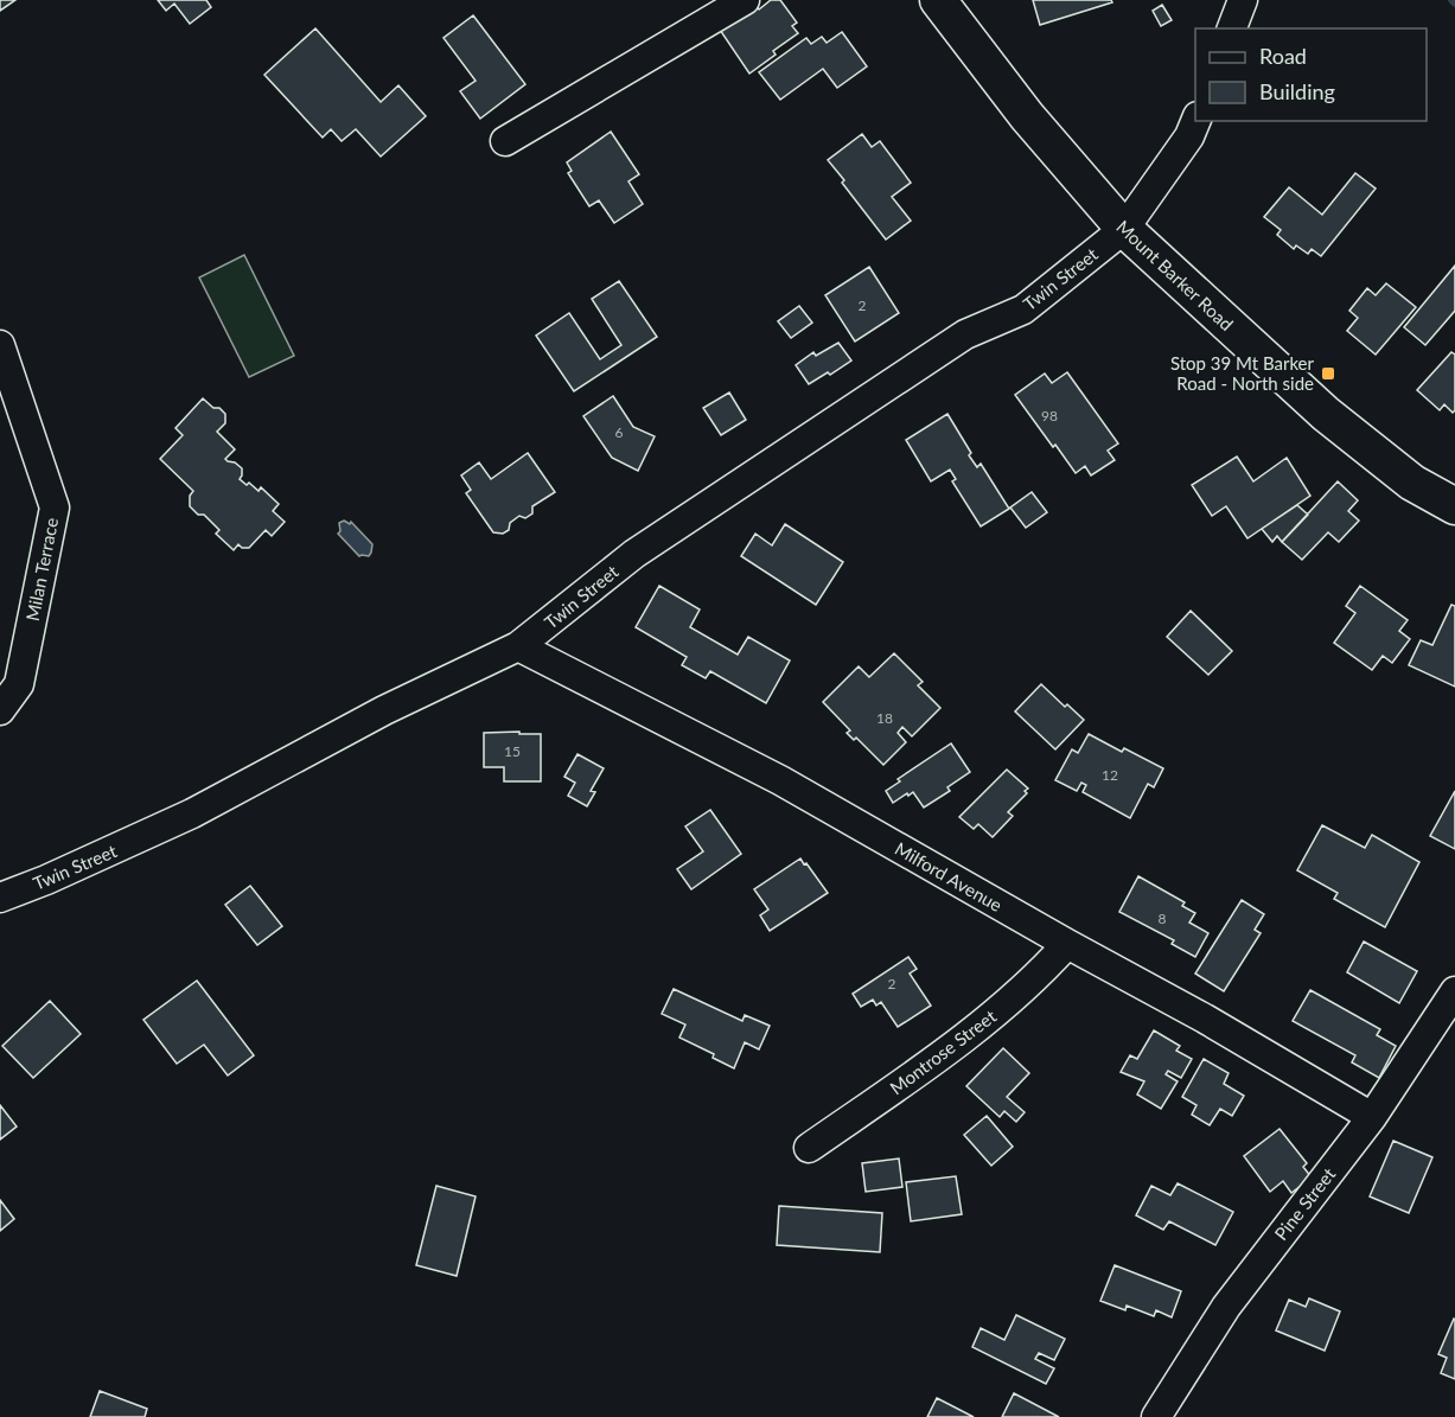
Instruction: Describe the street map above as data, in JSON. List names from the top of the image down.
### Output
{
  "streets": {
    "main road": ["Mount Barker Road"],
    "street": [
      "Twin Street",
      "Milan Terrace",
      "Milford Avenue",
      "Montrose Street",
      "Pine Street"
    ]
  },
  "crossings": [
    ["Mount Barker Road", "Twin Street"],
    ["Twin Street", "Milford Avenue"],
    ["Milford Avenue", "Montrose Street"],
    ["Milford Avenue", "Pine Street"]
  ],
  "places": {
    "transit": ["Stop 39 Mt Barker Road - North side"]
  },
  "house_numbers": [
    "2",
    "98",
    "6",
    "18",
    "15",
    "12",
    "8",
    "2"
  ],
  "legend": ["Road", "Building"]
}
